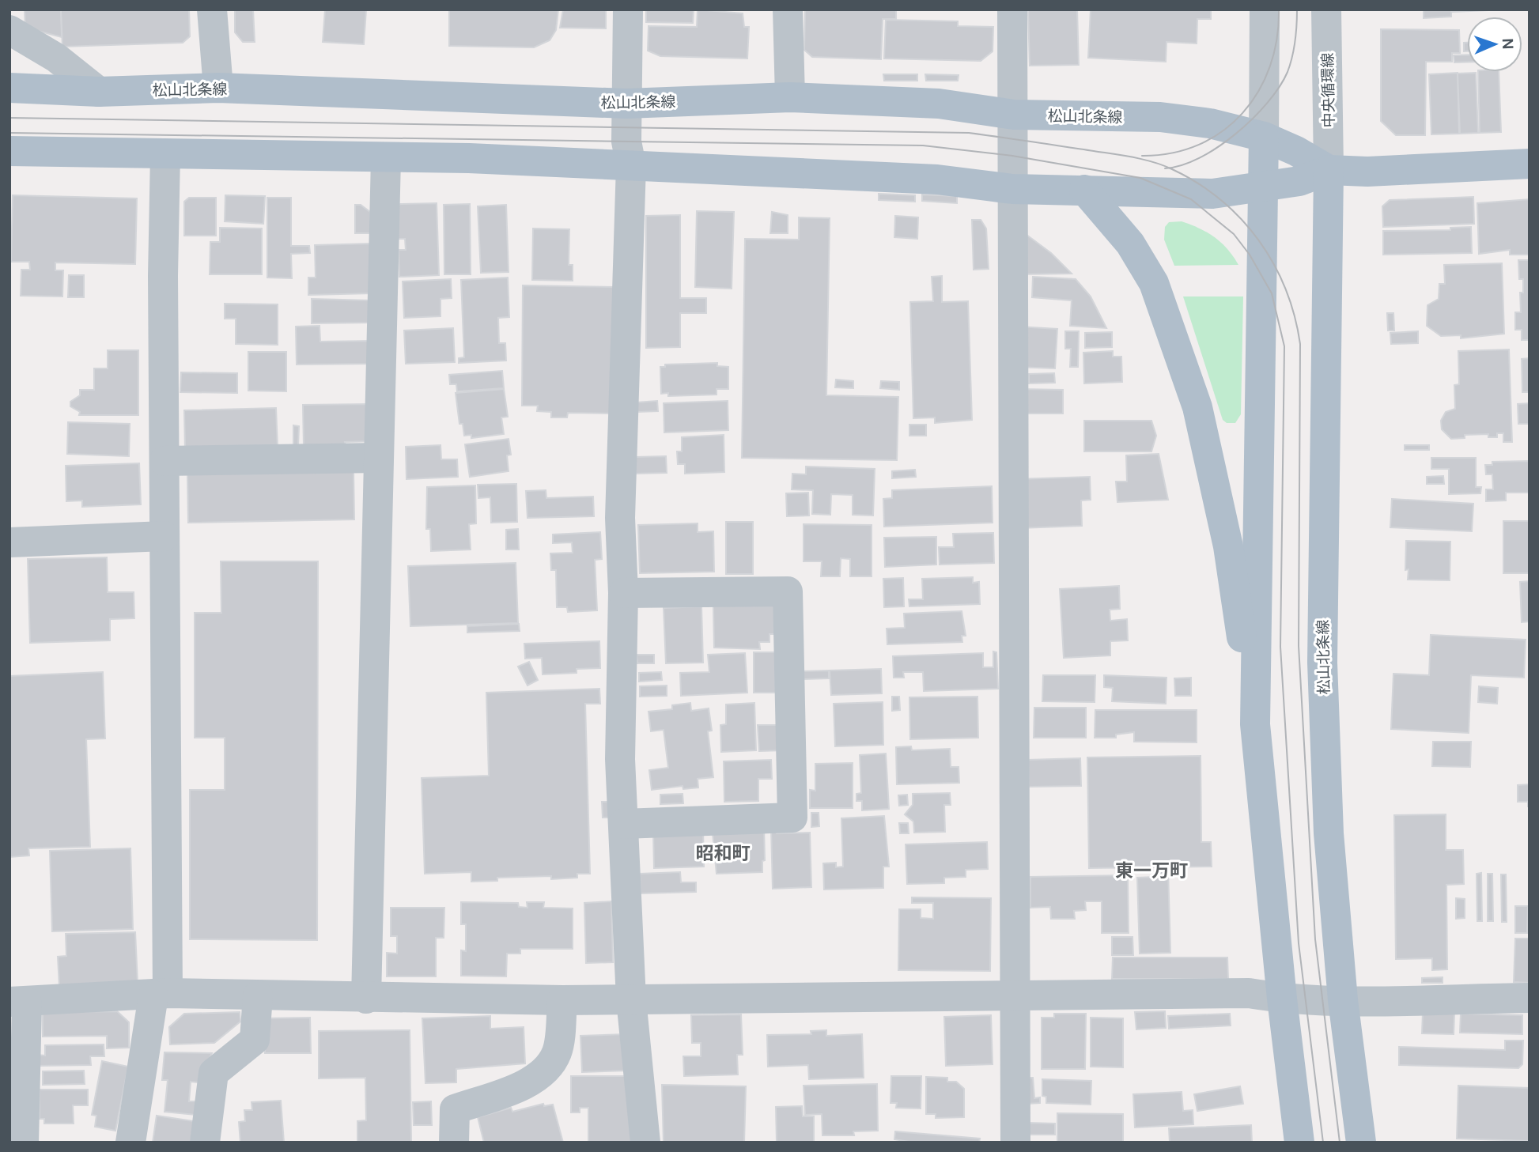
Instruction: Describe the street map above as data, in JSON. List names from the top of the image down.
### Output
{
  "streets": {
    "main road": ["松山北条線"],
    "street": ["中央循環線"]
  },
  "crossings": [
    ["松山北条線", "中央循環線"]
  ],
  "districts": ["昭和町", "東一万町"],
  "north": "right"
}
